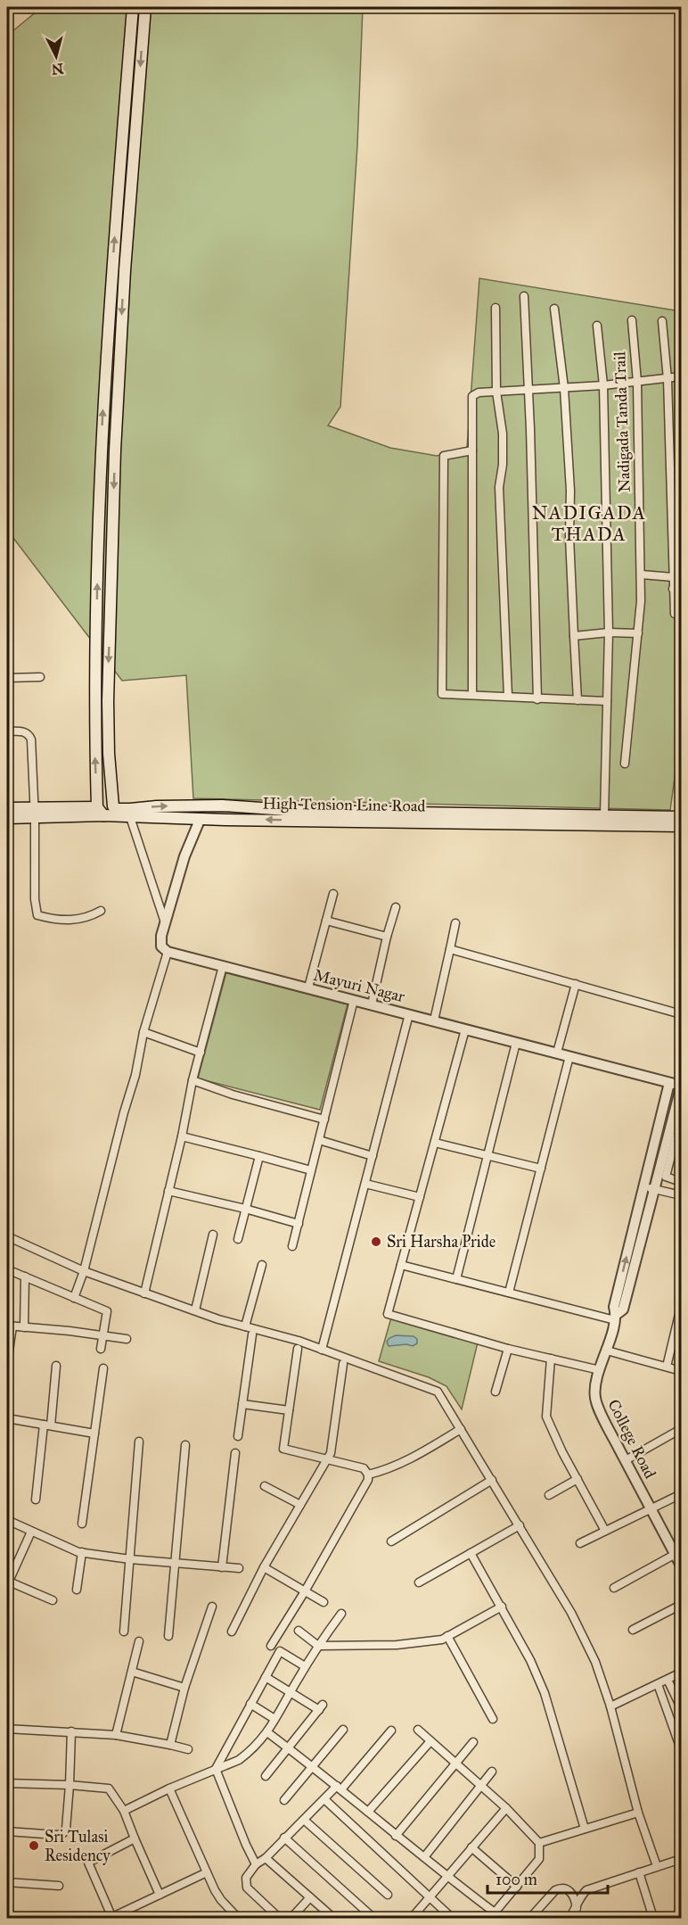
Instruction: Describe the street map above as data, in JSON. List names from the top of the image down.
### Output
{
  "streets": {
    "main road": ["High Tension Line Road"],
    "street": ["Nadigada Tanda Trail", "Mayuri Nagar", "College Road"]
  },
  "districts": ["NADIGADA THADA"],
  "places": ["Sri Harsha Pride", "Sri Tulasi Residency"],
  "scale_bar": "100 m",
  "north": "bottom"
}
